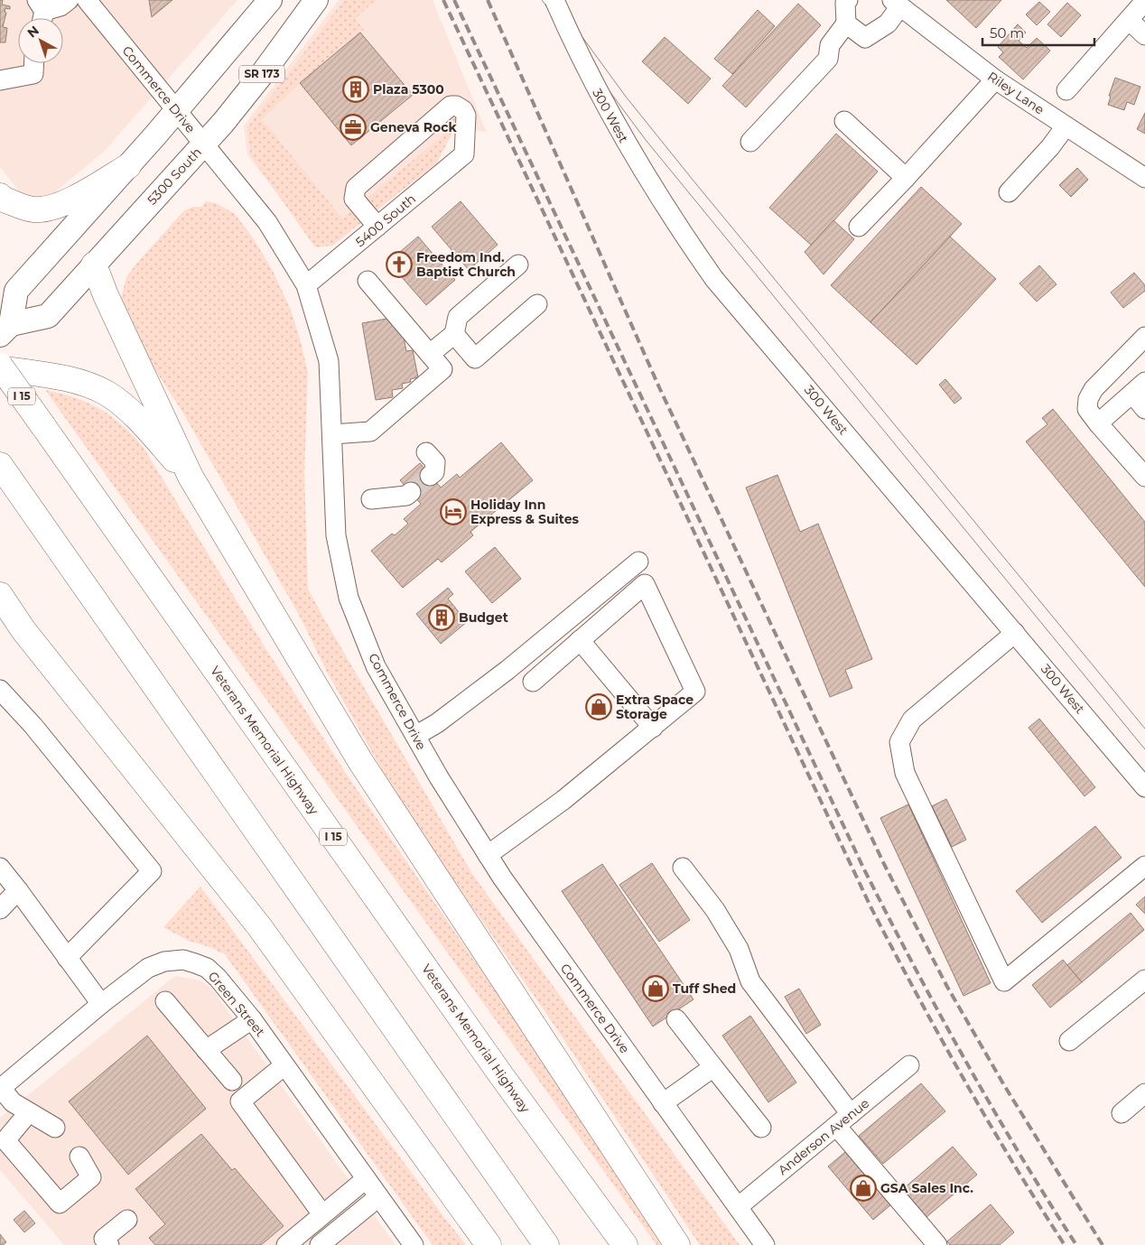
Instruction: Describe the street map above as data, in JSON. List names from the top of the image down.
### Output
{
  "streets": {
    "highway": ["I 15", "Veterans Memorial Highway"],
    "main road": ["SR 173", "5300 South"],
    "street": [
      "Commerce Drive",
      "Riley Lane",
      "300 West",
      "5400 South",
      "Green Street",
      "Anderson Avenue"
    ]
  },
  "crossings": [
    ["Commerce Drive", "5300 South"],
    ["Commerce Drive", "5400 South"],
    ["Commerce Drive", "Anderson Avenue"]
  ],
  "places": {
    "building": ["Plaza 5300", "Budget"],
    "office": ["Geneva Rock"],
    "church": ["Freedom Ind. Baptist Church"],
    "hotel": ["Holiday Inn Express & Suites"],
    "shop": ["Extra Space Storage", "Tuff Shed", "GSA Sales Inc."]
  },
  "scale_bar": "50 m",
  "north": "top left"
}
